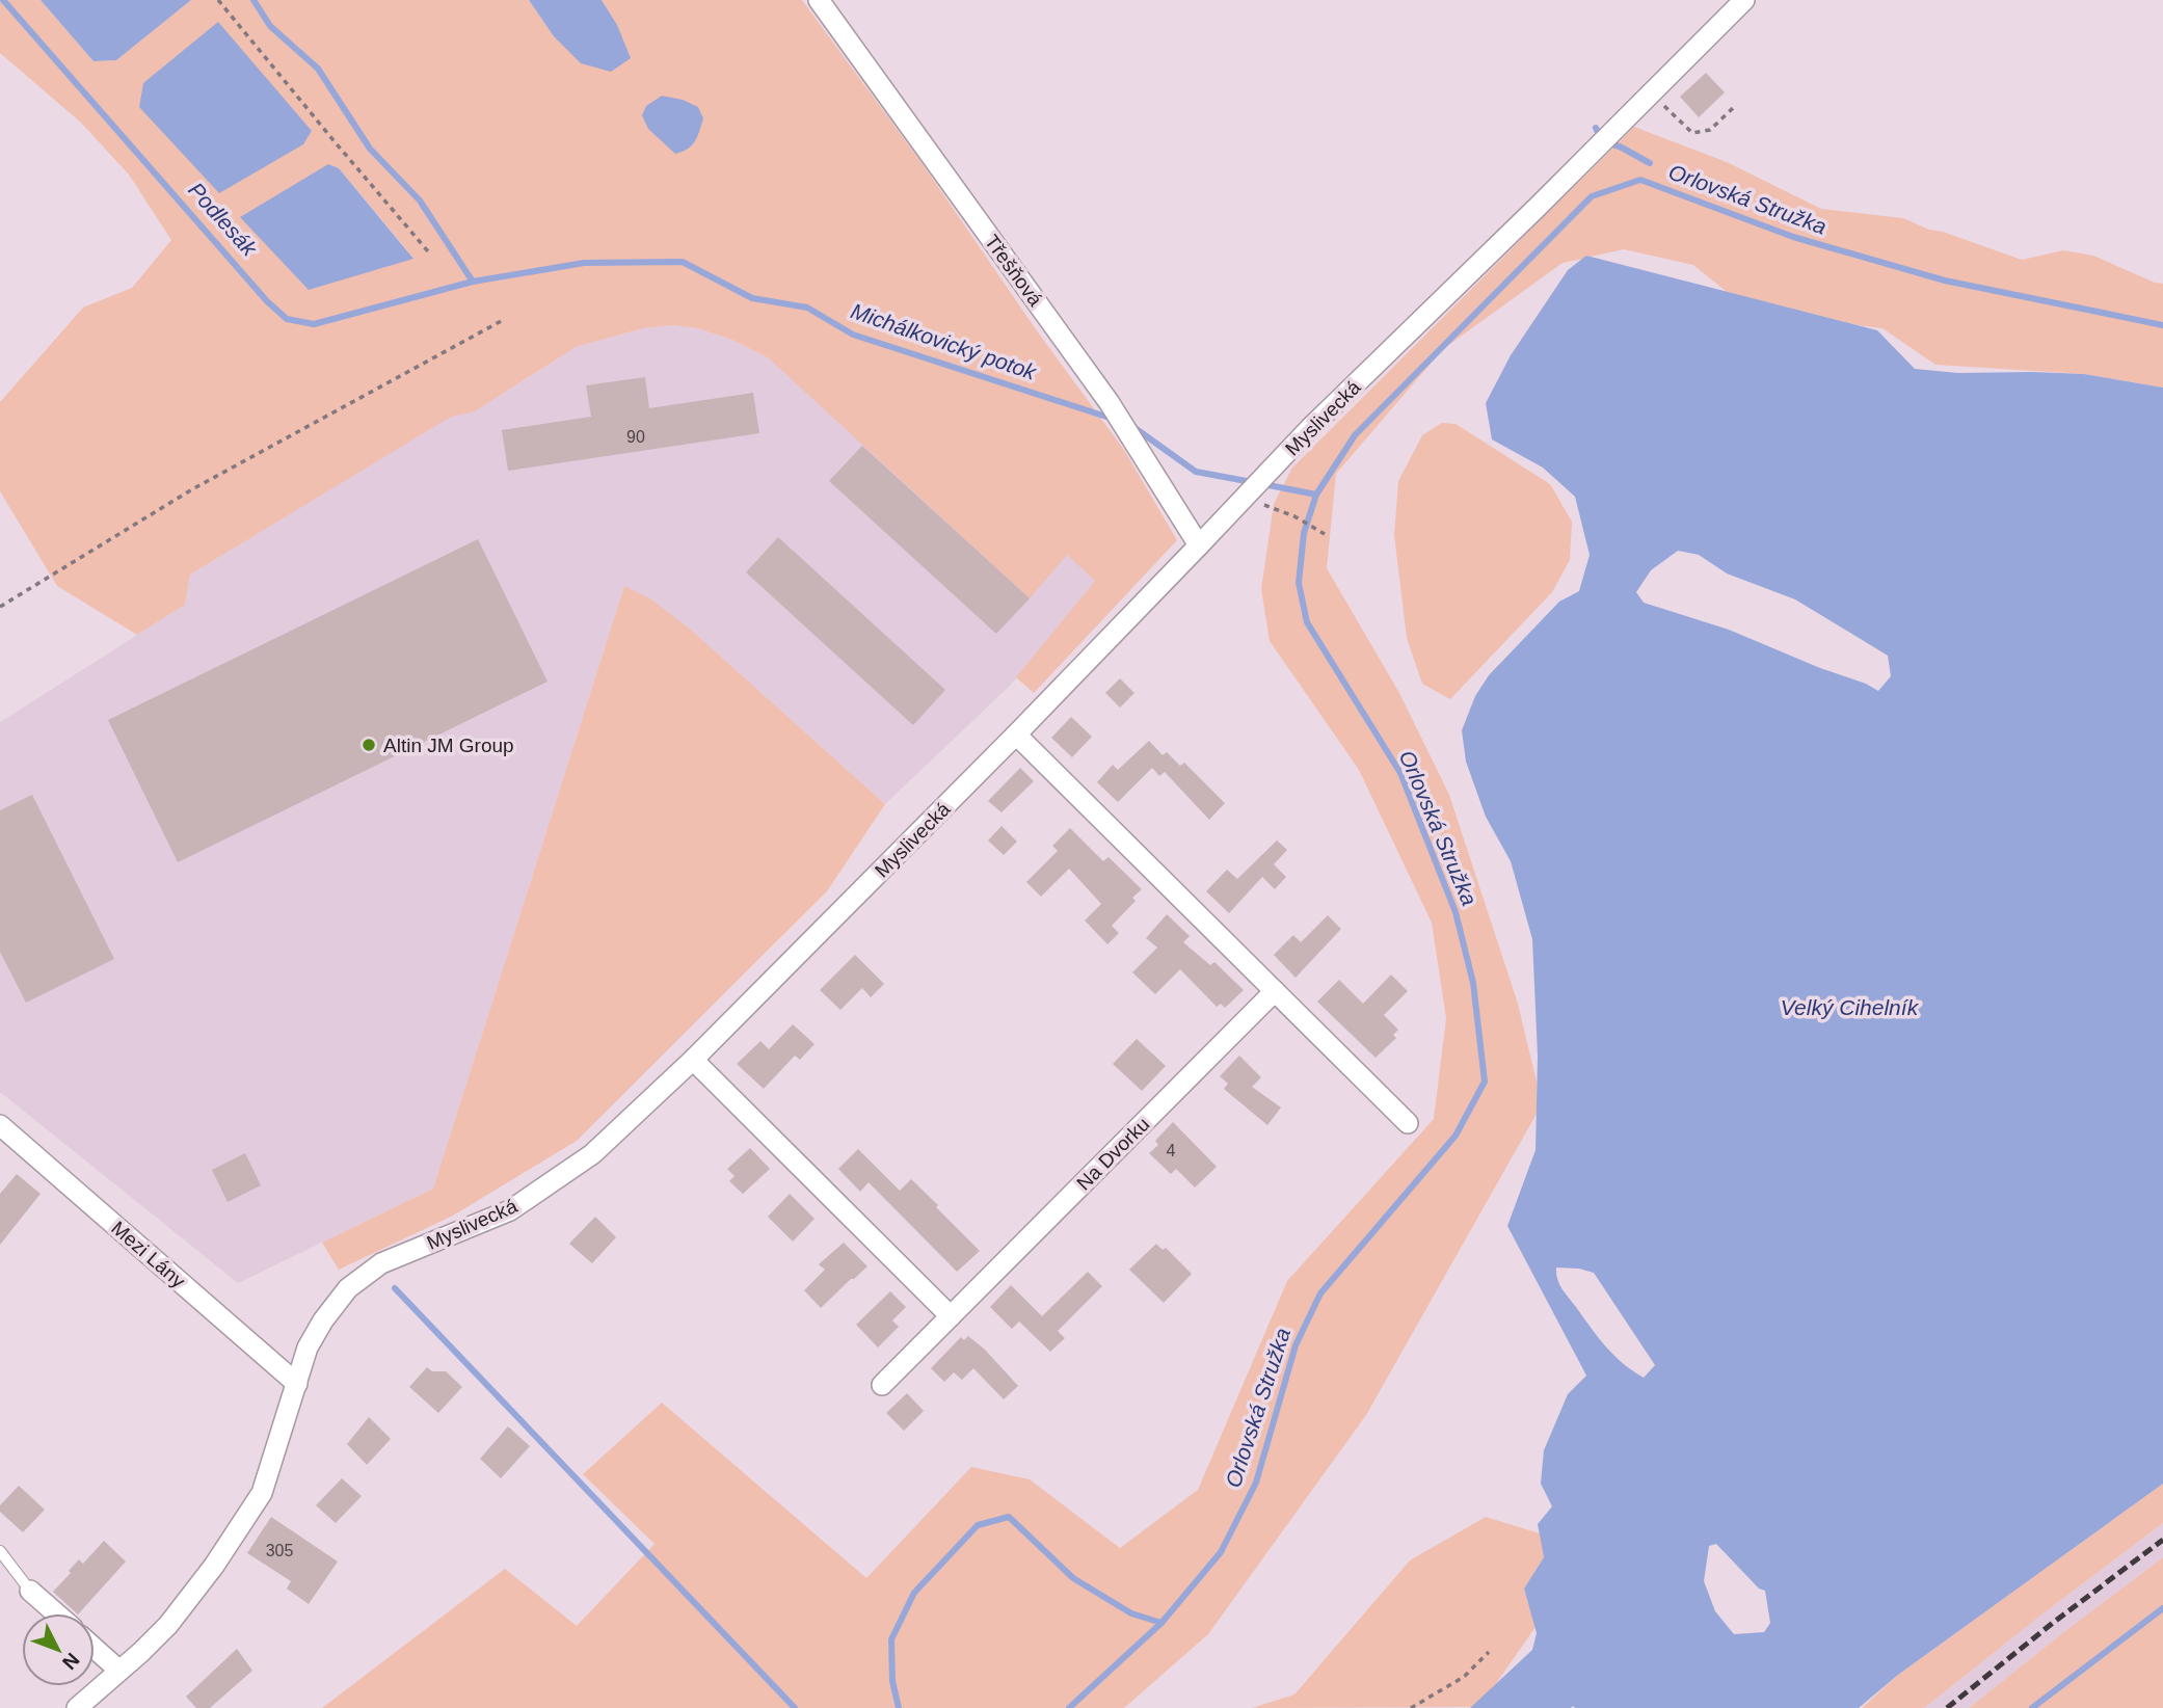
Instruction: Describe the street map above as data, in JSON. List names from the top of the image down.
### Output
{
  "streets": {
    "street": [
      "Třešňová",
      "Myslivecká",
      "Na Dvorku",
      "Mezi Lány"
    ]
  },
  "crossings": [
    ["Třešňová", "Myslivecká"],
    ["Myslivecká", "Mezi Lány"]
  ],
  "water": [
    "Orlovská Stružka",
    "Podlesák",
    "Michálkovický potok",
    "Velký Cihelník"
  ],
  "places": ["Altin JM Group"],
  "house_numbers": ["90", "4", "305"],
  "north": "bottom right"
}
